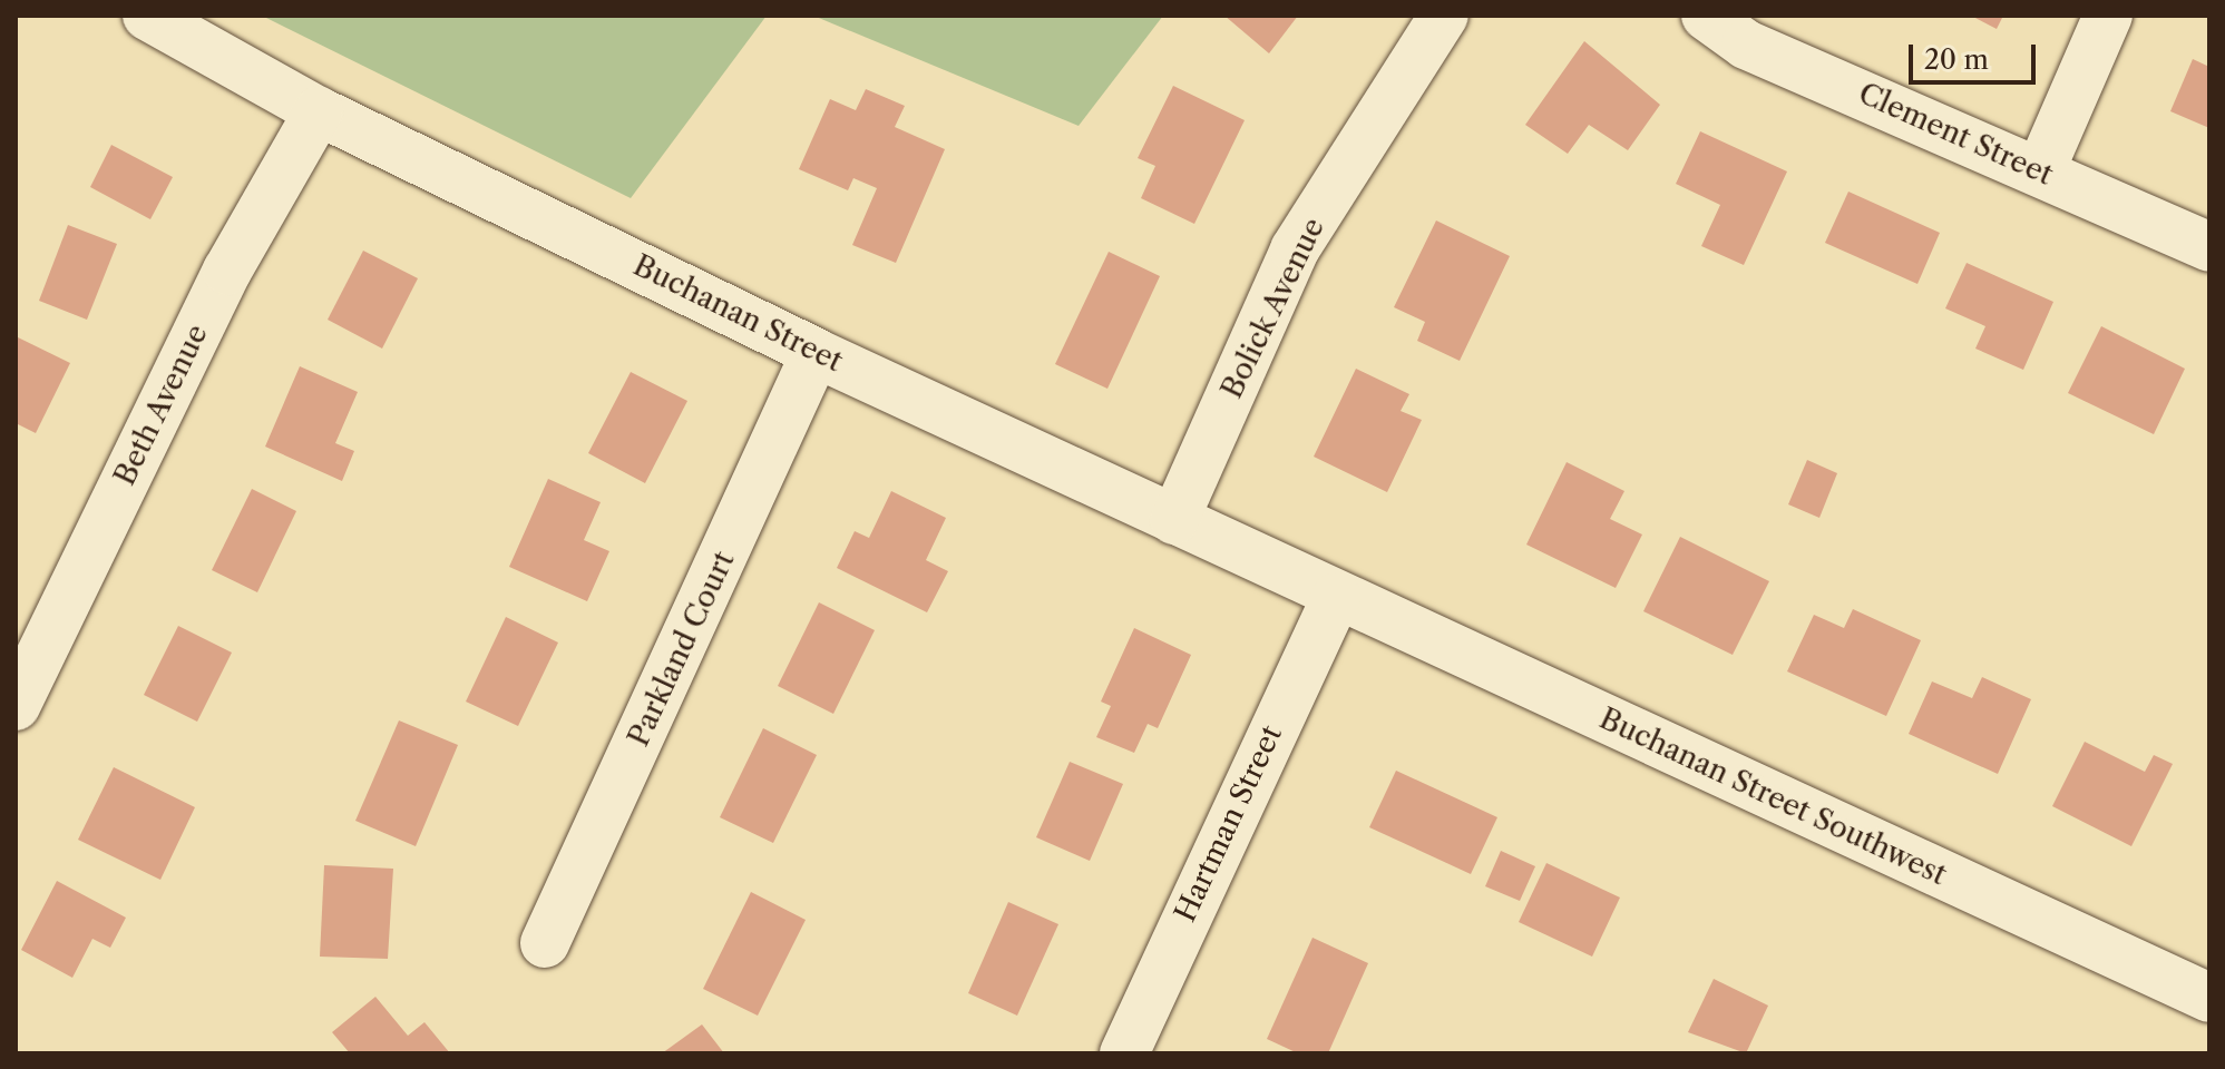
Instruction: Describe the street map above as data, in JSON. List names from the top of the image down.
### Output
{
  "streets": {
    "street": [
      "Clement Street",
      "Bolick Avenue",
      "Buchanan Street",
      "Beth Avenue",
      "Parkland Court",
      "Buchanan Street Southwest",
      "Hartman Street"
    ]
  },
  "crossings": [
    ["Bolick Avenue", "Buchanan Street"],
    ["Buchanan Street", "Beth Avenue"],
    ["Buchanan Street", "Parkland Court"],
    ["Buchanan Street", "Buchanan Street Southwest"],
    ["Buchanan Street", "Hartman Street"],
    ["Buchanan Street Southwest", "Hartman Street"]
  ],
  "scale_bar": "20 m"
}
